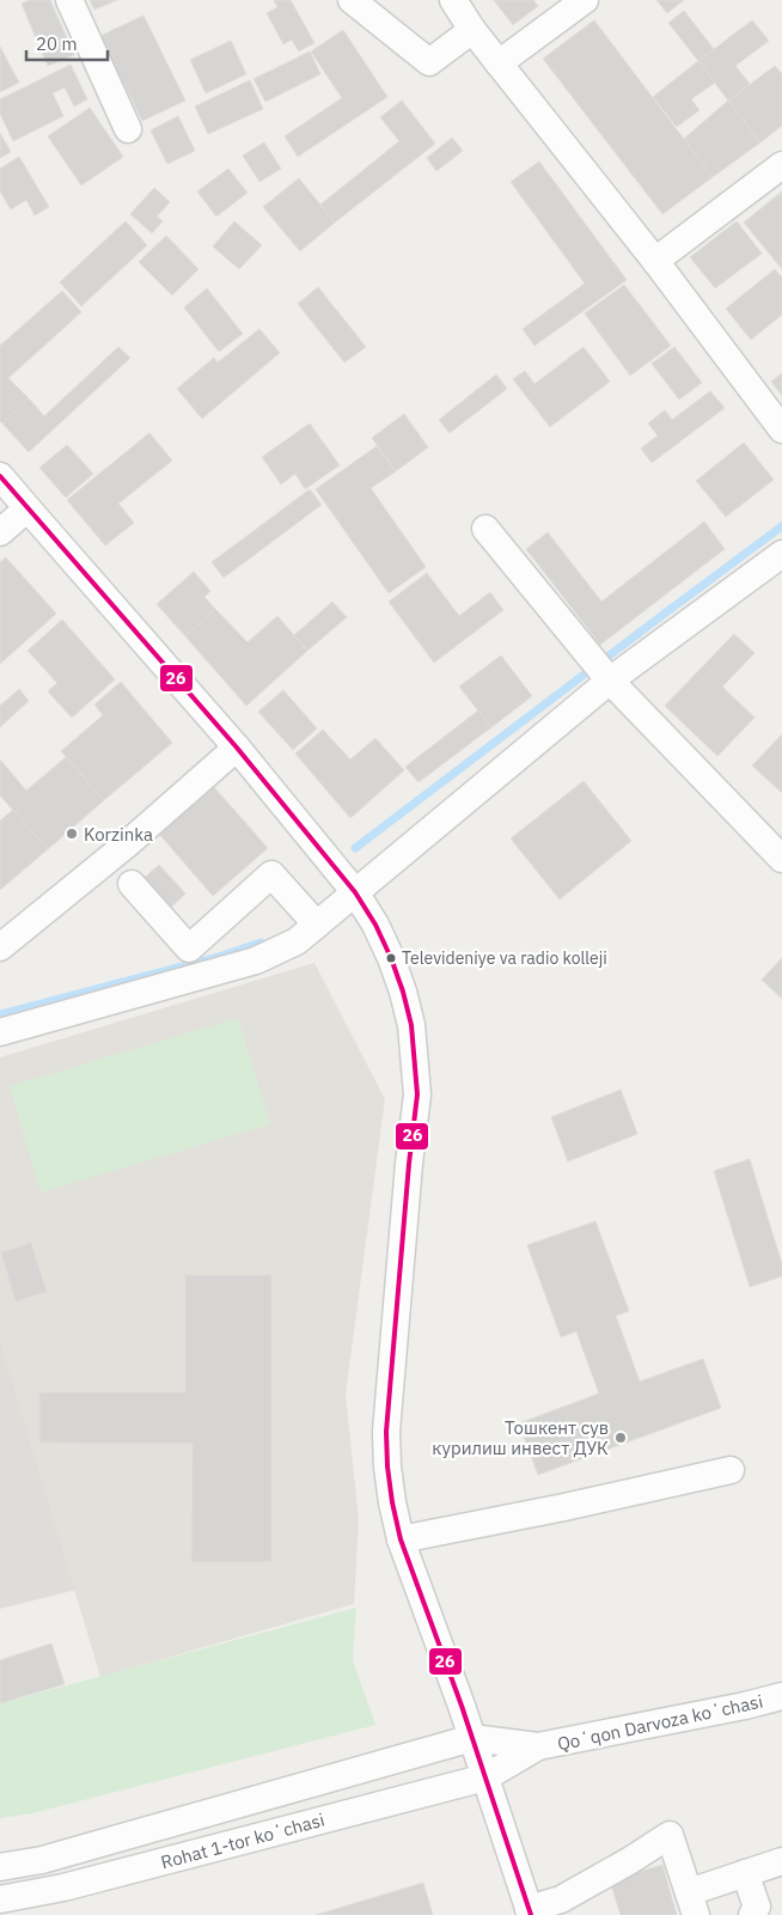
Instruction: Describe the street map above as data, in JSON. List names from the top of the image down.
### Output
{
  "streets": {
    "street": ["Qoʻqon Darvoza koʻchasi", "Rohat 1-tor koʻchasi"]
  },
  "crossings": [
    ["Qoʻqon Darvoza koʻchasi", "Rohat 1-tor koʻchasi"]
  ],
  "places": ["Korzinka", "Televideniye va radio kolleji", "Тошкент сув курилиш инвест ДУК"],
  "lines": ["transit line 26"],
  "scale_bar": "20 m"
}
